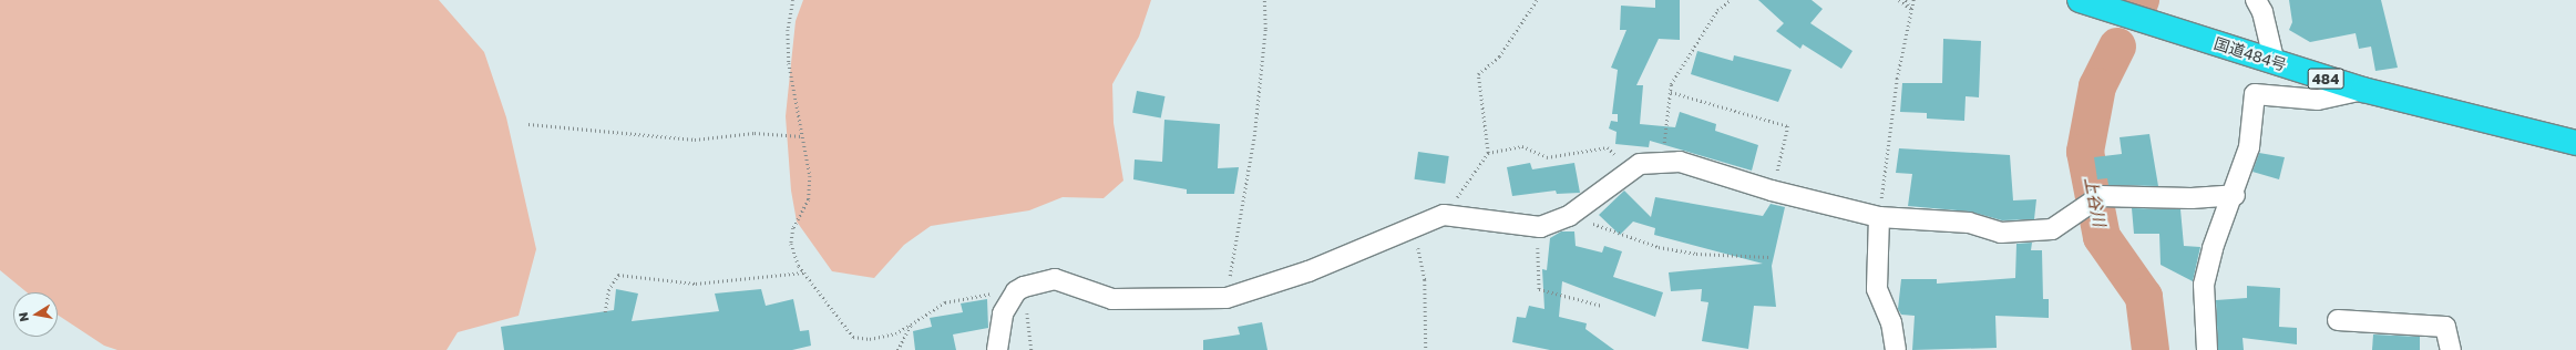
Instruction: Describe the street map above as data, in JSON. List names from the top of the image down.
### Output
{
  "streets": {
    "highway": ["国道484号", "484"]
  },
  "water": ["上谷川"],
  "north": "left"
}
